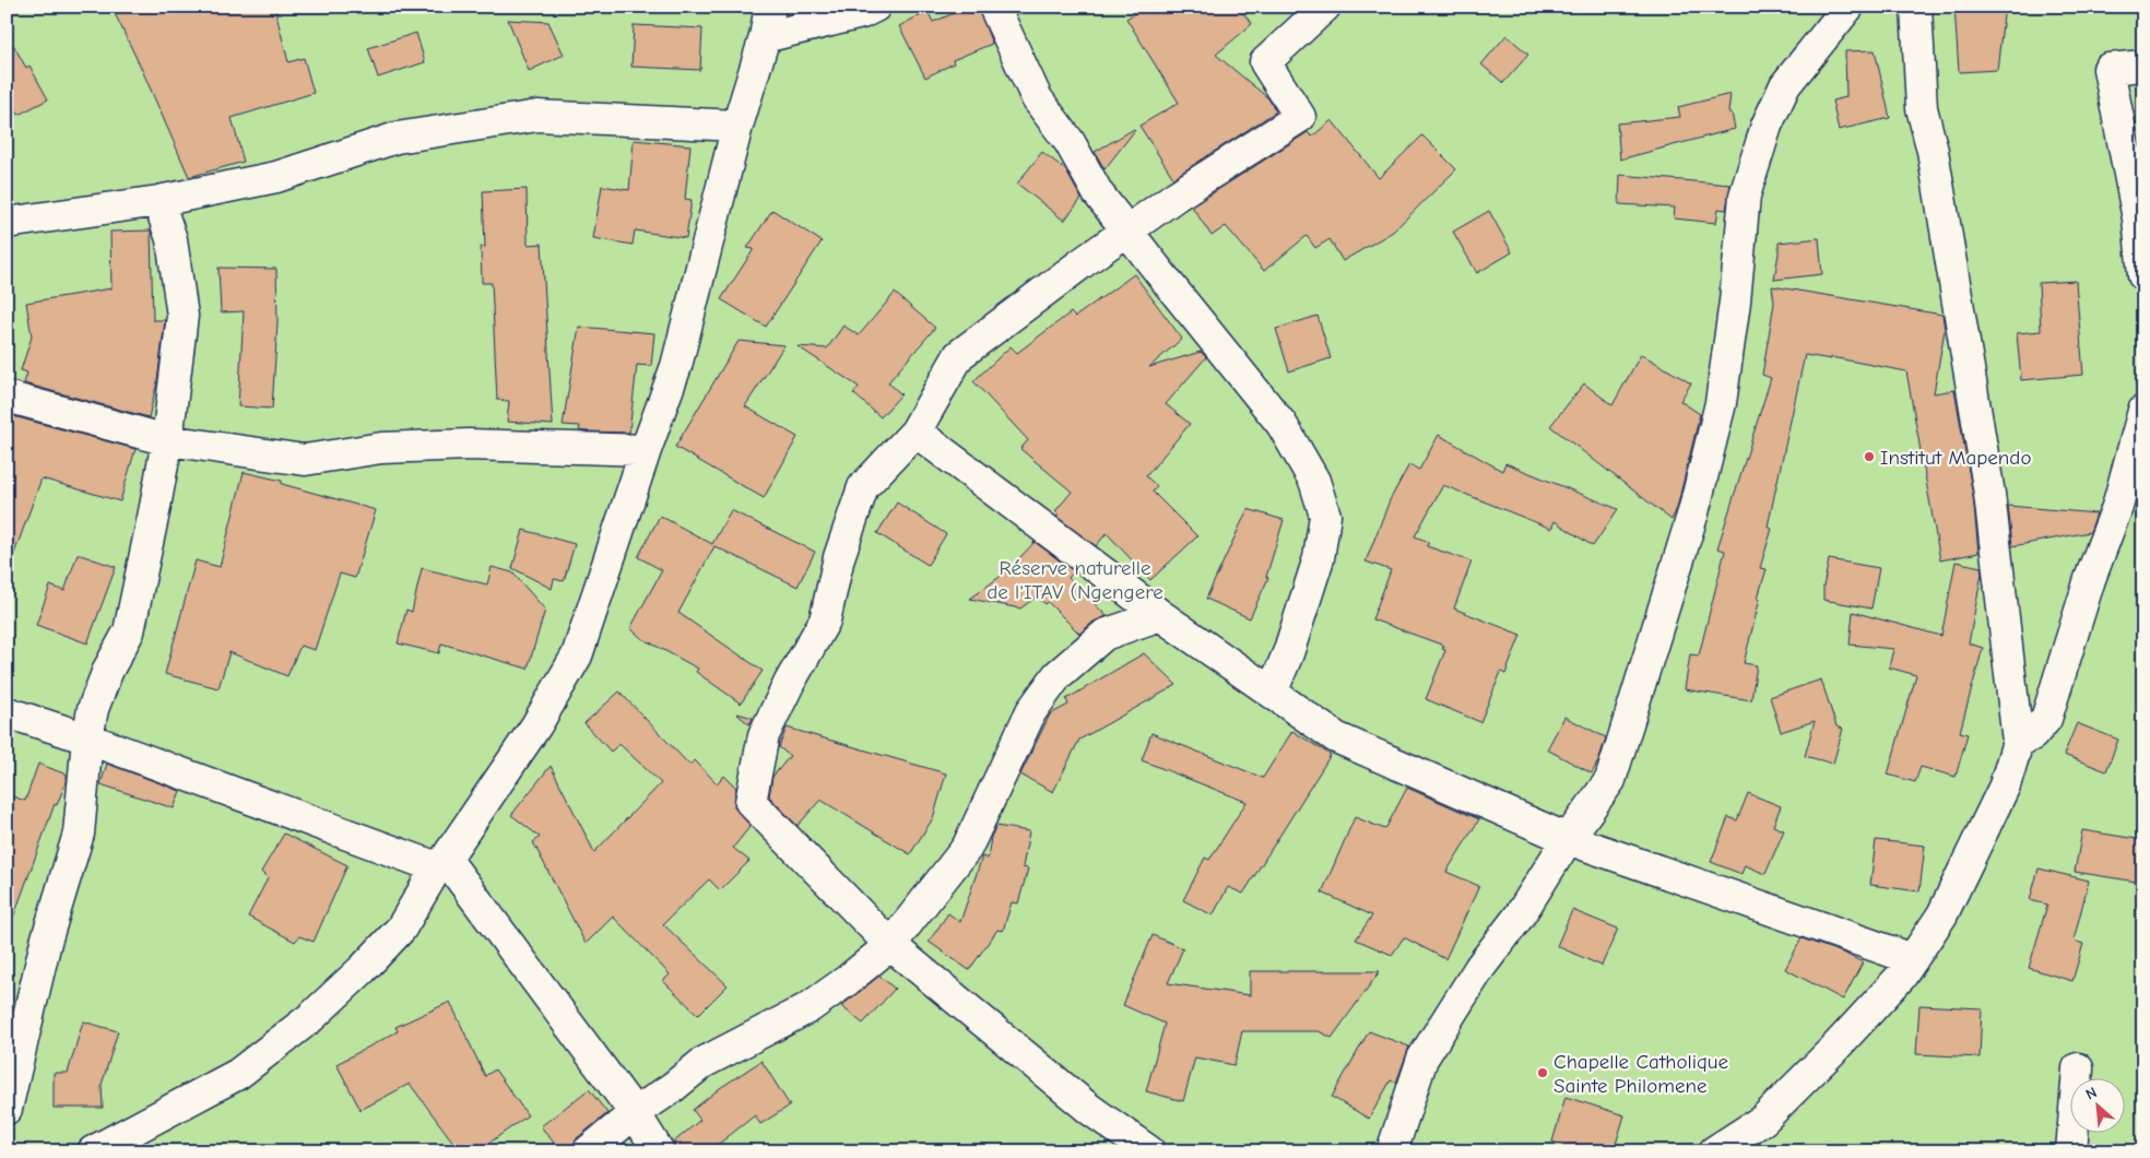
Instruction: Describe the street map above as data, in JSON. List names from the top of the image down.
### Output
{
  "parks": ["Réserve naturelle de l'ITAV (Ngengere"],
  "places": ["Institut Mapendo", "Chapelle Catholique Sainte Philomene"],
  "north": "top left"
}
